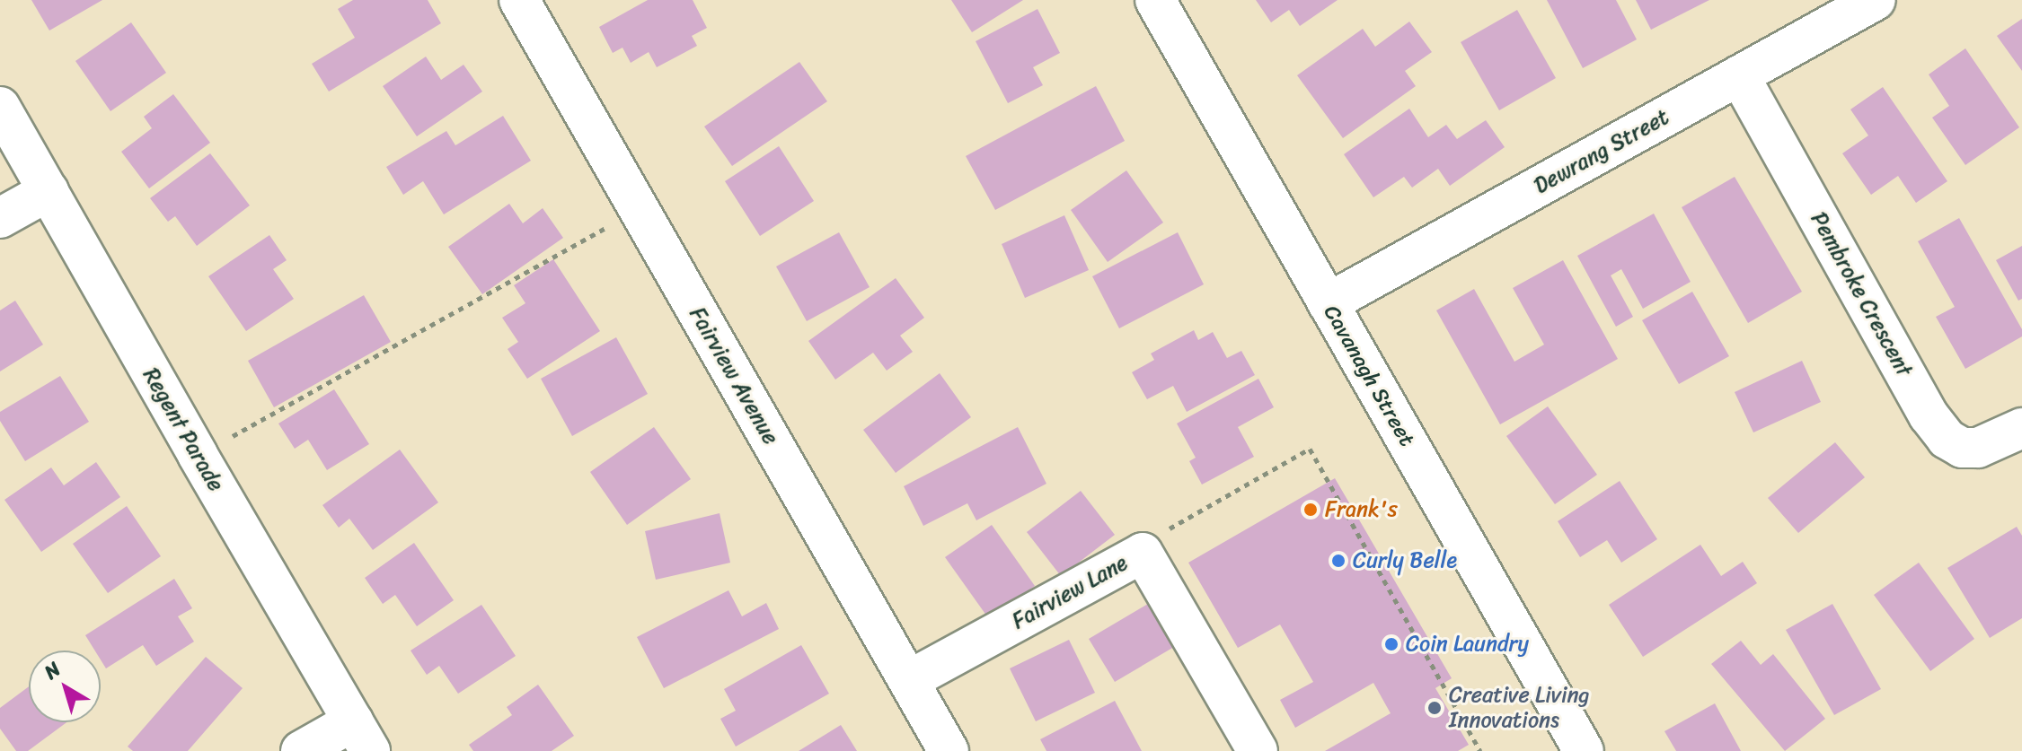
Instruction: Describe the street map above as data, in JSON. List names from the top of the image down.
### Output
{
  "streets": {
    "street": [
      "Dewrang Street",
      "Pembroke Crescent",
      "Fairview Avenue",
      "Cavanagh Street",
      "Regent Parade",
      "Fairview Lane"
    ]
  },
  "crossings": [
    ["Dewrang Street", "Pembroke Crescent"],
    ["Dewrang Street", "Cavanagh Street"],
    ["Fairview Avenue", "Fairview Lane"]
  ],
  "places": [
    "Frank's",
    "Curly Belle",
    "Coin Laundry",
    "Creative Living Innovations"
  ],
  "north": "top left"
}
